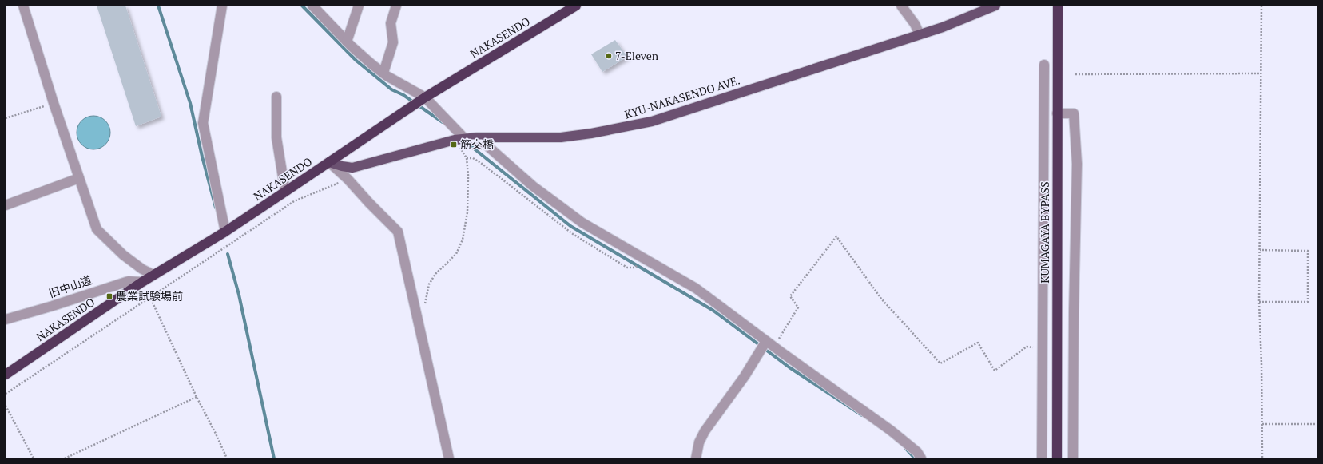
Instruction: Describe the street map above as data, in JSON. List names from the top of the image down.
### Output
{
  "streets": {
    "highway": ["NAKASENDO", "KUMAGAYA BYPASS"],
    "main road": ["KYU-NAKASENDO AVE."],
    "street": ["旧中山道"]
  },
  "crossings": [
    ["NAKASENDO", "KYU-NAKASENDO AVE."],
    ["NAKASENDO", "旧中山道"]
  ],
  "places": {
    "other": ["7-Eleven"],
    "transit": ["筋交橋", "農業試験場前"]
  }
}
